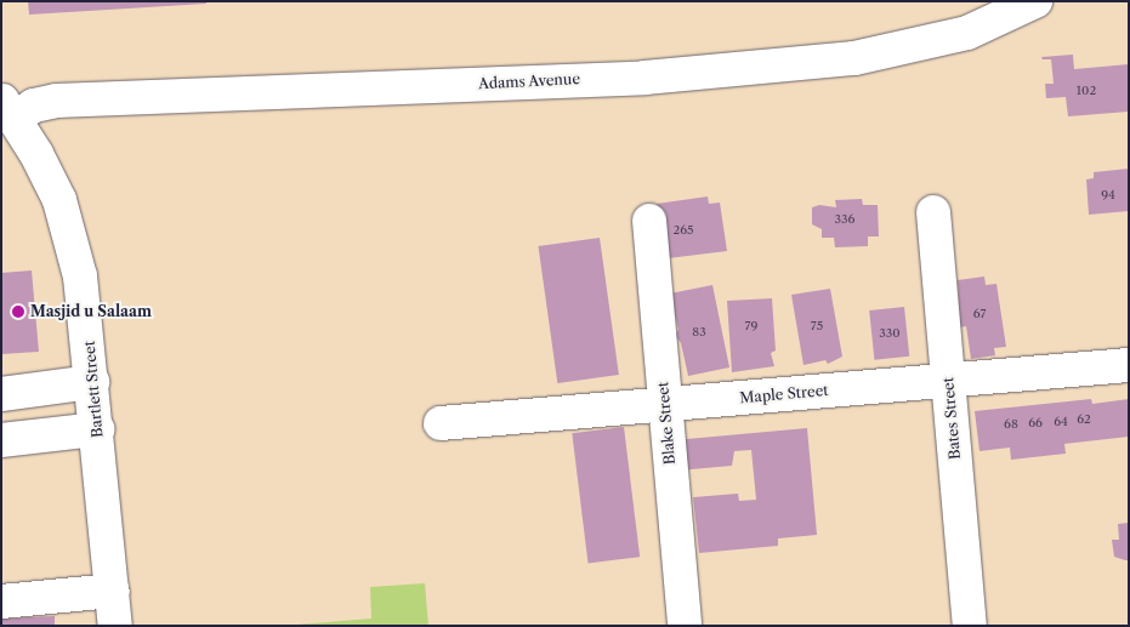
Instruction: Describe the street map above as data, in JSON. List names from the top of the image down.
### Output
{
  "streets": {
    "street": [
      "Adams Avenue",
      "Bartlett Street",
      "Maple Street",
      "Bates Street",
      "Blake Street"
    ]
  },
  "crossings": [
    ["Adams Avenue", "Bartlett Street"],
    ["Maple Street", "Bates Street"],
    ["Maple Street", "Blake Street"]
  ],
  "places": ["Masjid u Salaam"],
  "house_numbers": [
    "102",
    "94",
    "336",
    "265",
    "67",
    "79",
    "75",
    "83",
    "330",
    "62",
    "64",
    "66",
    "68"
  ]
}
